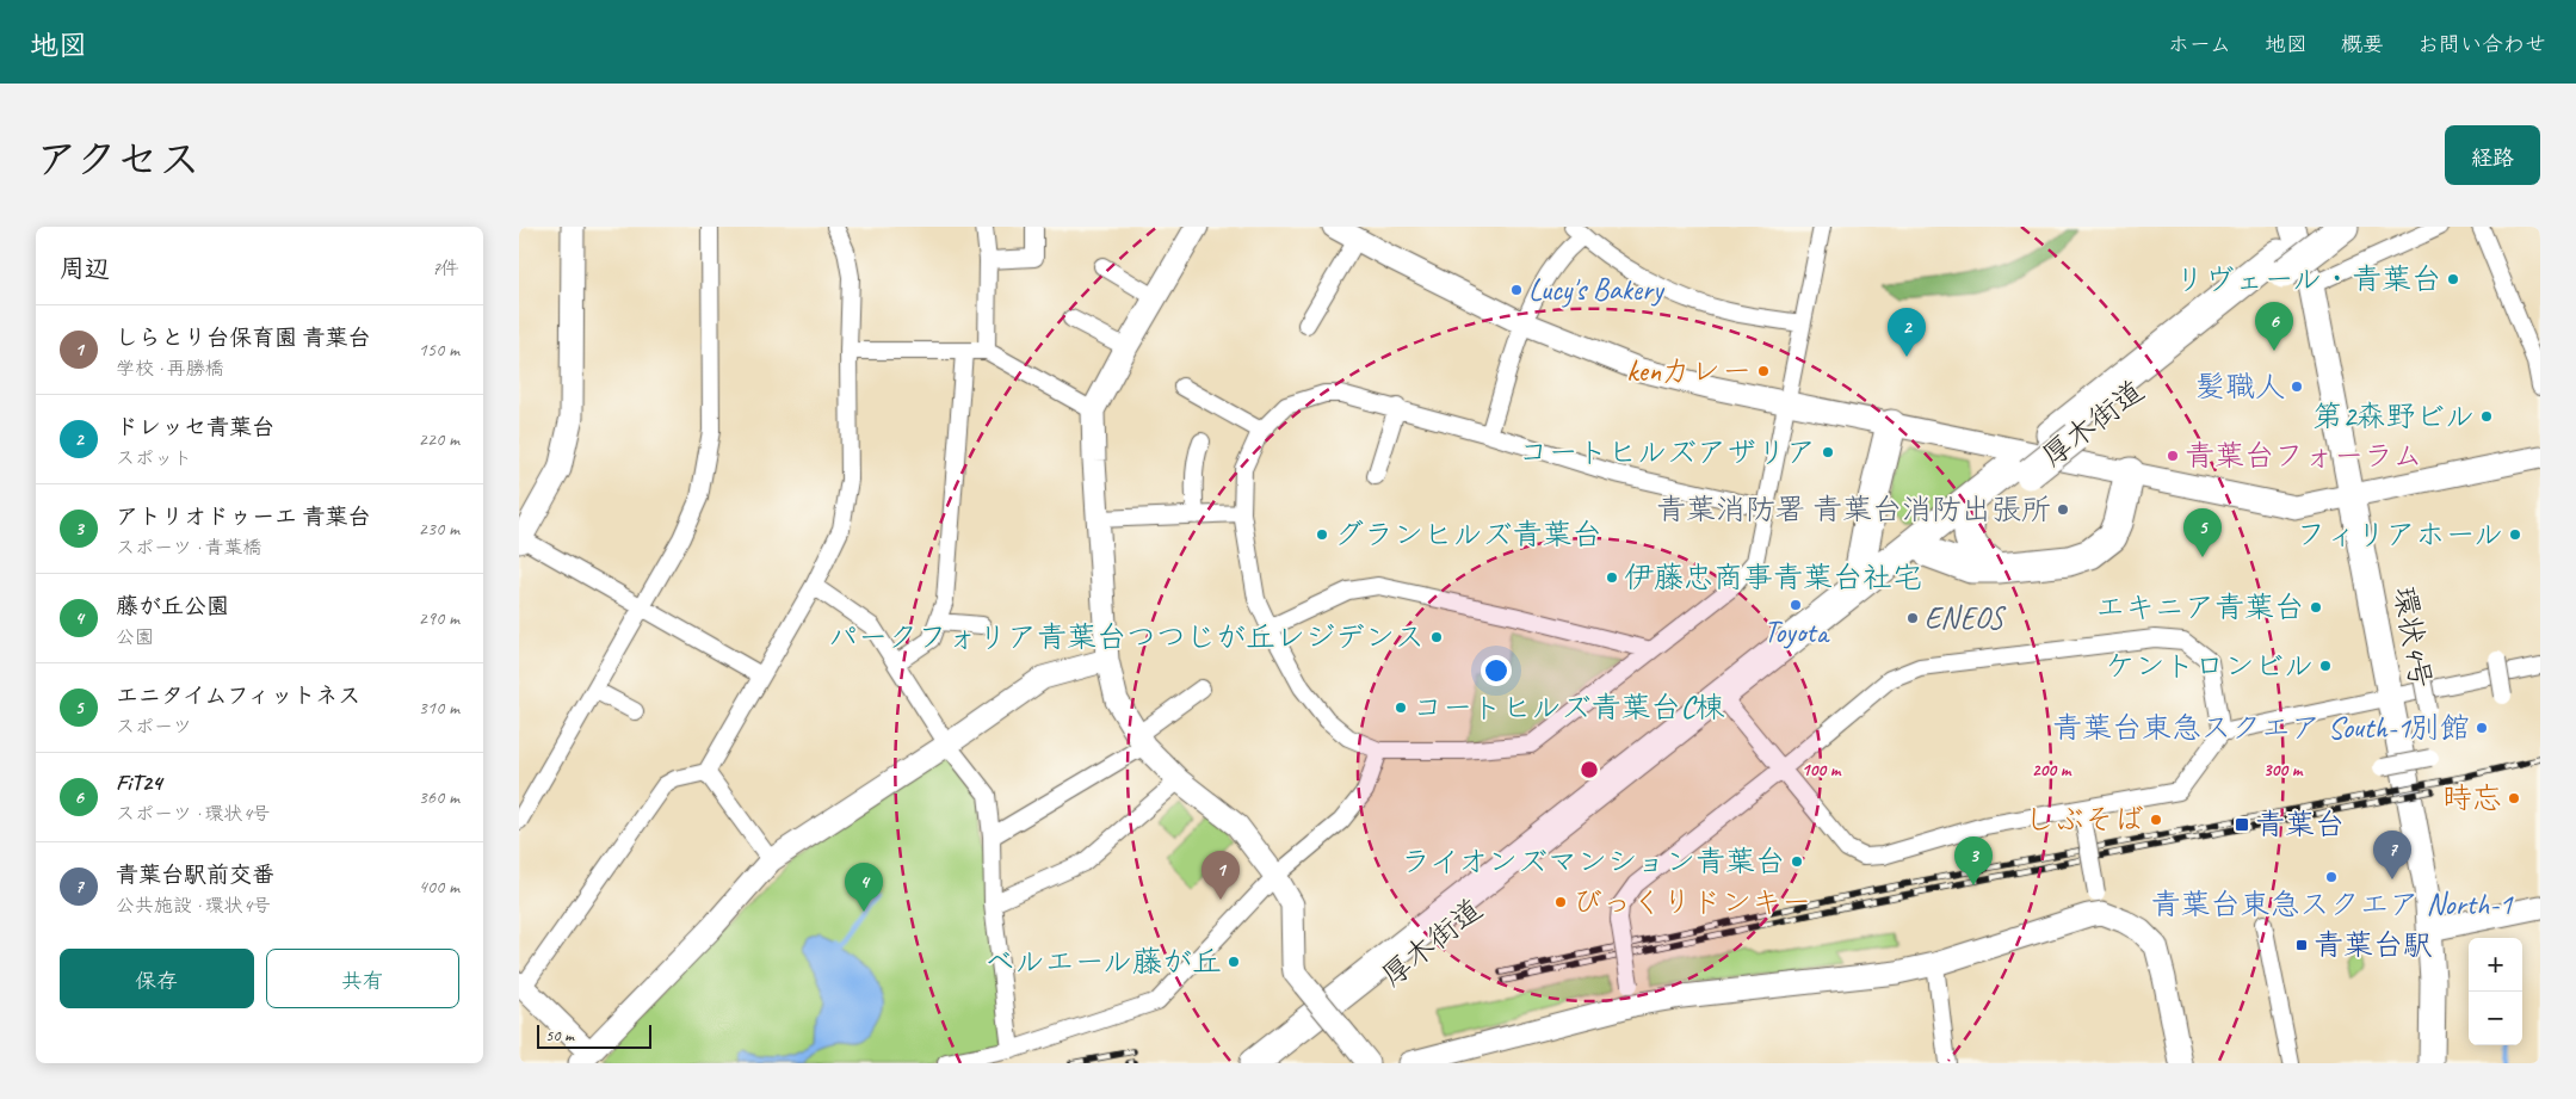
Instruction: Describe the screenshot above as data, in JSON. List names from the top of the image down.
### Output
{
  "streets": {
    "highway": ["厚木街道"],
    "main road": ["環状4号"]
  },
  "places": {
    "other": [
      "リヴェール・青葉台",
      "Lucy's Bakery",
      "kenカレー",
      "髪職人",
      "第2森野ビル",
      "コートヒルズアザリア",
      "青葉台フォーラム",
      "青葉消防署 青葉台消防出張所",
      "グランヒルズ青葉台",
      "フィリアホール",
      "伊藤忠商事青葉台社宅",
      "Toyota",
      "エキニア青葉台",
      "ENEOS",
      "パークフォリア青葉台つつじが丘レジデンス",
      "ケントロンビル",
      "コートヒルズ青葉台C棟",
      "青葉台東急スクエア South-1別館",
      "時忘",
      "しぶそば",
      "ライオンズマンション青葉台",
      "青葉台東急スクエア North-1",
      "びっくりドンキー",
      "ベルエール藤が丘"
    ],
    "transit": ["青葉台", "青葉台駅"]
  },
  "scale_bar": "50 m",
  "page": {
    "header": "地図",
    "nav": [
      "ホーム",
      "地図",
      "概要",
      "お問い合わせ"
    ],
    "title": "アクセス",
    "buttons": [
      "経路",
      ["保存", "共有"]
    ],
    "heading": ["周辺", "7件"],
    "pins": [
      "6",
      "2",
      "5",
      "7",
      "3",
      "1",
      "4"
    ],
    "list": [
      {
        "mark": "1",
        "name": "しらとり台保育園 青葉台",
        "note": "学校 · 再勝橋",
        "value": "150 m"
      },
      {
        "mark": "2",
        "name": "ドレッセ青葉台",
        "note": "スポット",
        "value": "220 m"
      },
      {
        "mark": "3",
        "name": "アトリオドゥーエ 青葉台",
        "note": "スポーツ · 青葉橋",
        "value": "230 m"
      },
      {
        "mark": "4",
        "name": "藤が丘公園",
        "note": "公園",
        "value": "290 m"
      },
      {
        "mark": "5",
        "name": "エニタイムフィットネス",
        "note": "スポーツ",
        "value": "310 m"
      },
      {
        "mark": "6",
        "name": "FiT24",
        "note": "スポーツ · 環状4号",
        "value": "360 m"
      },
      {
        "mark": "7",
        "name": "青葉台駅前交番",
        "note": "公共施設 · 環状4号",
        "value": "400 m"
      }
    ],
    "map_buttons": ["+", "−"],
    "scale": "50 m"
  },
  "rings": ["100 m", "200 m", "300 m"]
}
